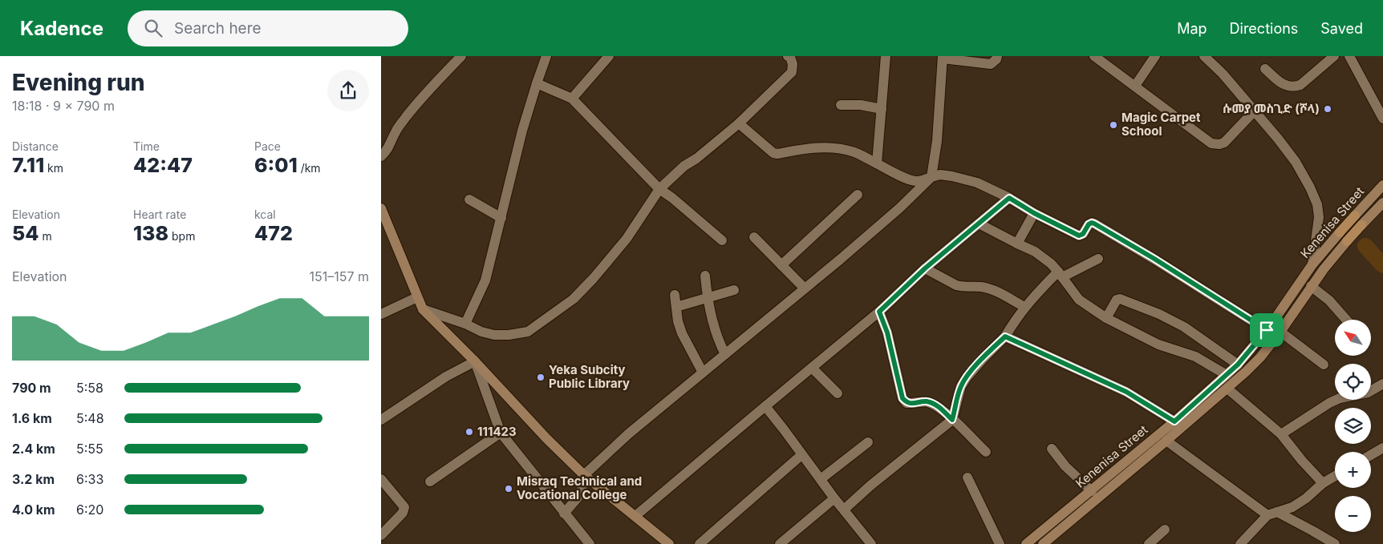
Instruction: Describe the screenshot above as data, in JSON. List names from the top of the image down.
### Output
{
  "streets": {
    "main road": ["Kenenisa Street"]
  },
  "places": [
    "ሱመያ መስጊድ (ሾላ)",
    "Magic Carpet School",
    "Yeka Subcity Public Library",
    "111423",
    "Misraq Technical and Vocational College"
  ],
  "north": "top left",
  "page": {
    "header": "Kadence",
    "search": "Search here",
    "nav": ["Map", "Directions", "Saved"],
    "heading": ["Evening run", "18:18 · 9 × 790 m"],
    "stats": [
      ["Distance", "7.11 km"],
      ["Time", "42:47"],
      ["Pace", "6:01 /km"],
      ["Elevation", "54 m"],
      ["Heart rate", "138 bpm"],
      ["kcal", "472"]
    ],
    "chart": ["Elevation", "151–157 m"],
    "map_buttons": ["+", "−"],
    "list": [
      {
        "name": "790 m",
        "note": "5:58"
      },
      {
        "name": "1.6 km",
        "note": "5:48"
      },
      {
        "name": "2.4 km",
        "note": "5:55"
      },
      {
        "name": "3.2 km",
        "note": "6:33"
      },
      {
        "name": "4.0 km",
        "note": "6:20"
      }
    ]
  }
}
